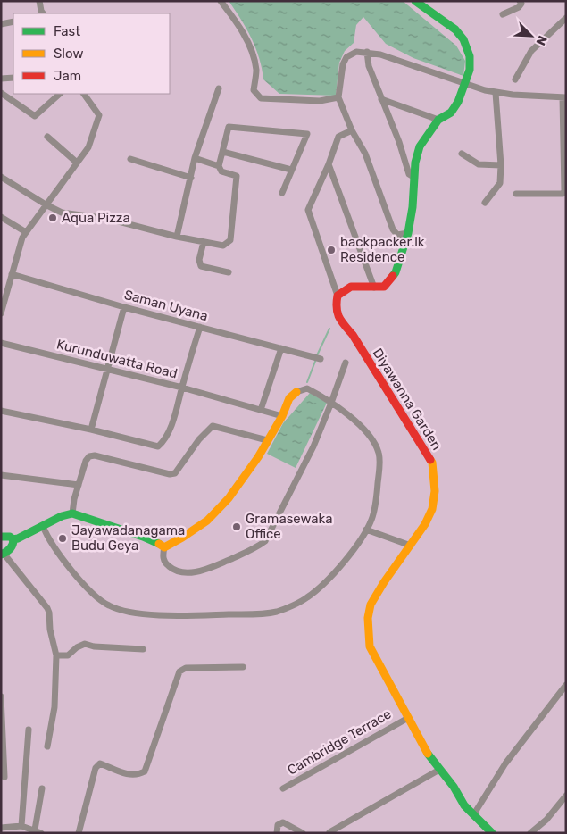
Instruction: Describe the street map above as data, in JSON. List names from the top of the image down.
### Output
{
  "streets": {
    "street": [
      "Saman Uyana",
      "Kurunduwatta Road",
      "Diyawanna Garden",
      "Cambridge Terrace"
    ]
  },
  "crossings": [
    ["Diyawanna Garden", "Cambridge Terrace"]
  ],
  "places": [
    "Aqua Pizza",
    "backpacker.lk Residence",
    "Gramasewaka Office",
    "Jayawadanagama Budu Geya"
  ],
  "legend": ["Fast", "Slow", "Jam"],
  "north": "bottom right"
}
